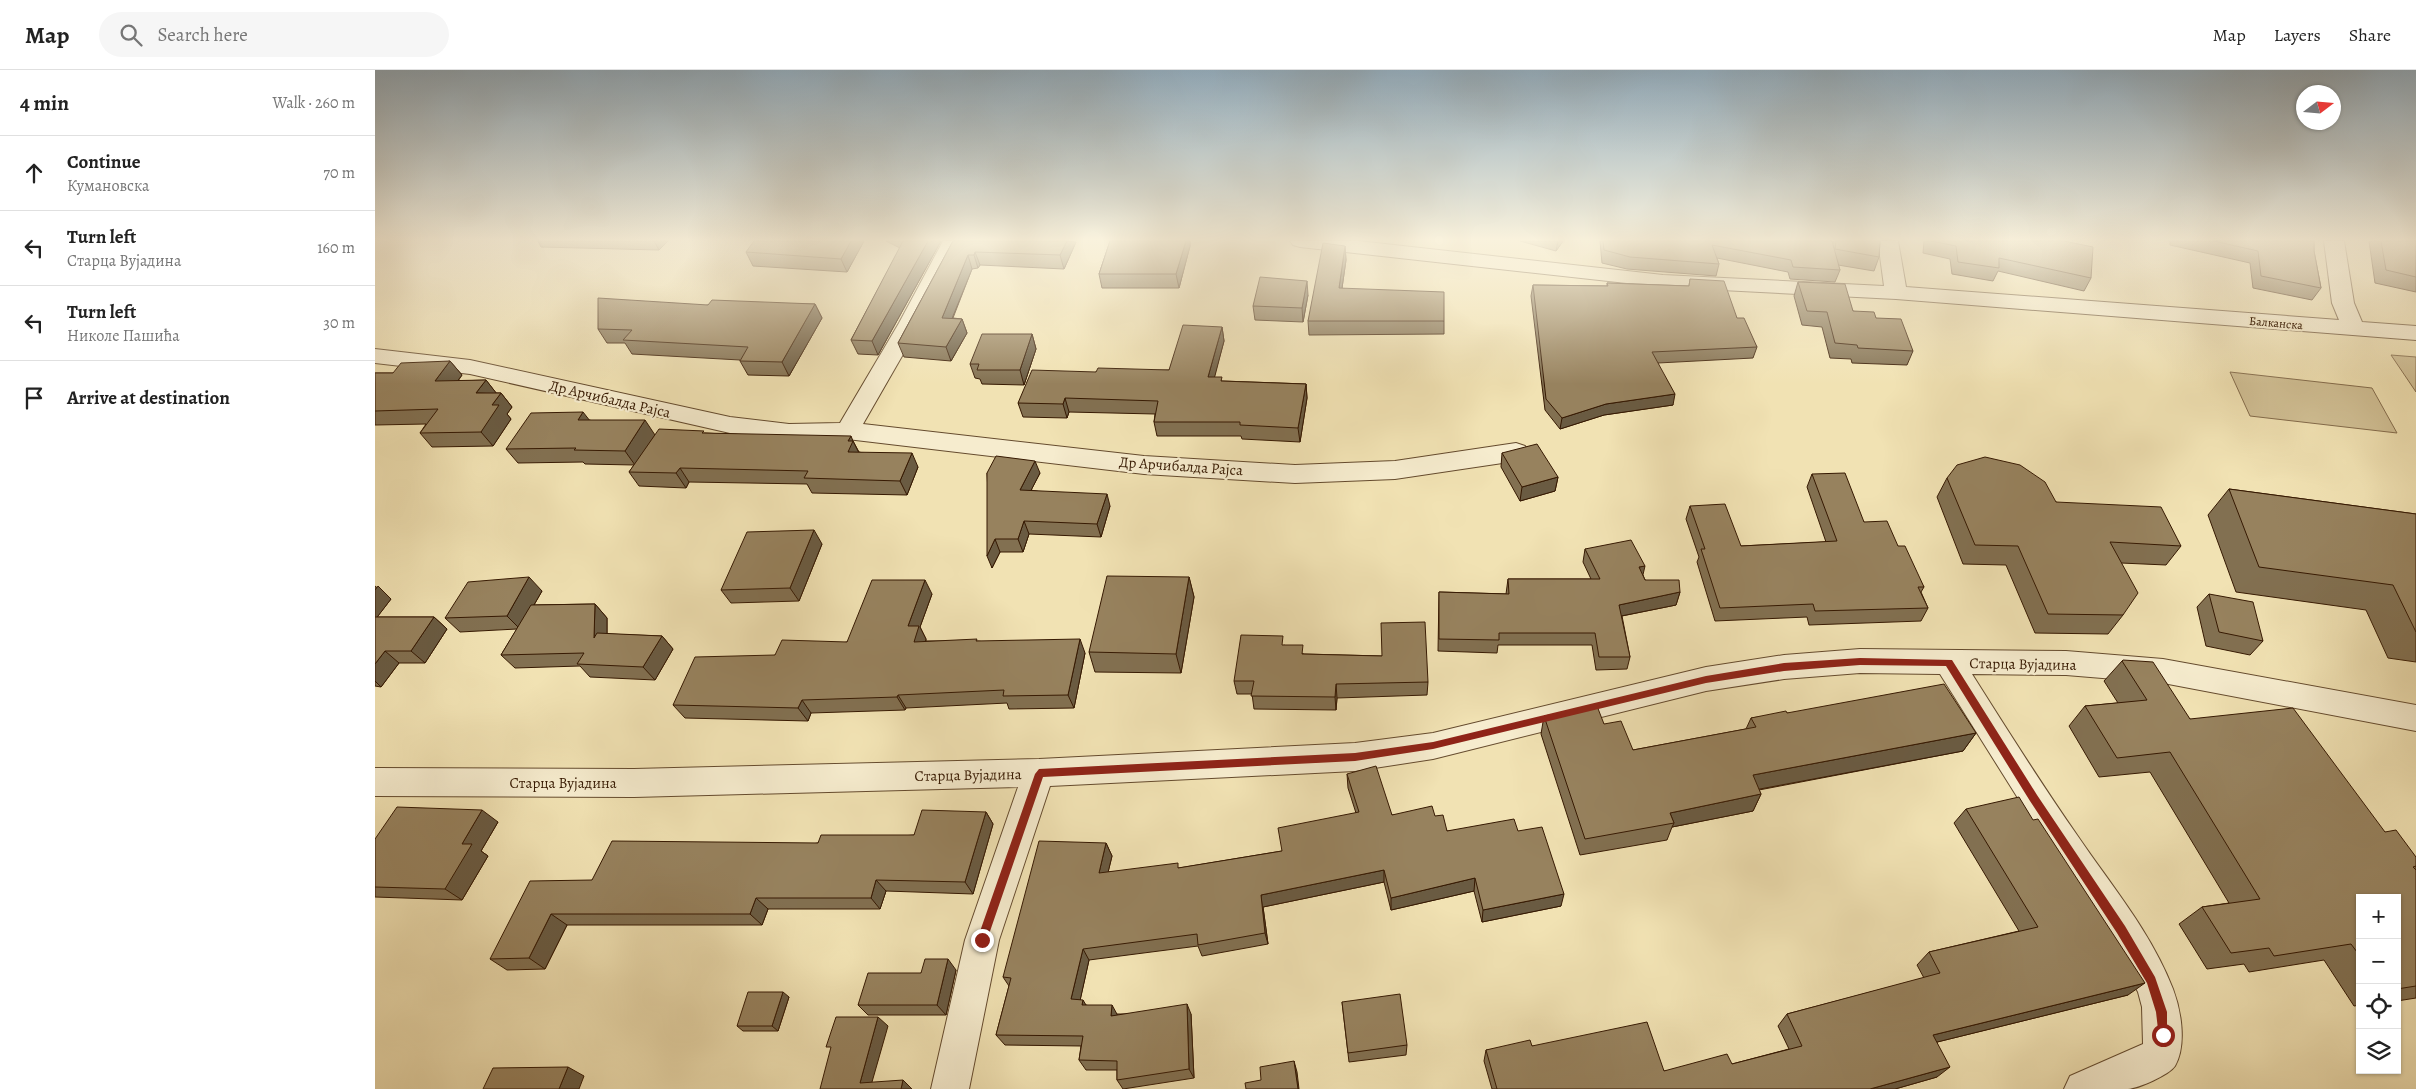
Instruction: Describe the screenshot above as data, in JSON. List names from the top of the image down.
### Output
{
  "streets": {
    "street": ["Балканска", "Др Арчибалда Рајса", "Старца Вујадина"]
  },
  "north": "right",
  "page": {
    "header": "Map",
    "search": "Search here",
    "nav": ["Map", "Layers", "Share"],
    "heading": ["4 min", "Walk · 260 m"],
    "list": [
      ["Continue", "Кумановска", "70 m"],
      ["Turn left", "Старца Вујадина", "160 m"],
      ["Turn left", "Николе Пашића", "30 m"],
      "Arrive at destination"
    ],
    "map_buttons": ["+", "−"]
  }
}
